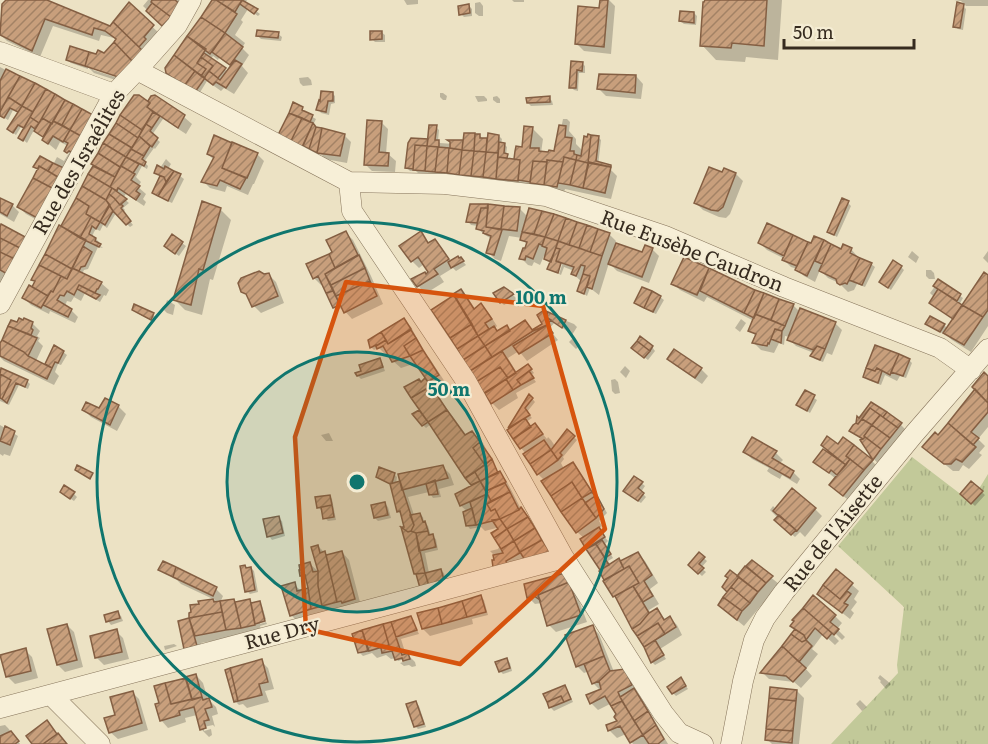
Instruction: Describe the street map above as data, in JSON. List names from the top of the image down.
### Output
{
  "streets": {
    "street": [
      "Rue des Israélites",
      "Rue Eusèbe Caudron",
      "Rue de l'Aisette",
      "Rue Dry"
    ]
  },
  "crossings": [
    ["Rue des Israélites", "Rue Eusèbe Caudron"],
    ["Rue Eusèbe Caudron", "Rue de l'Aisette"]
  ],
  "scale_bar": "50 m",
  "rings": ["100 m", "50 m"]
}
